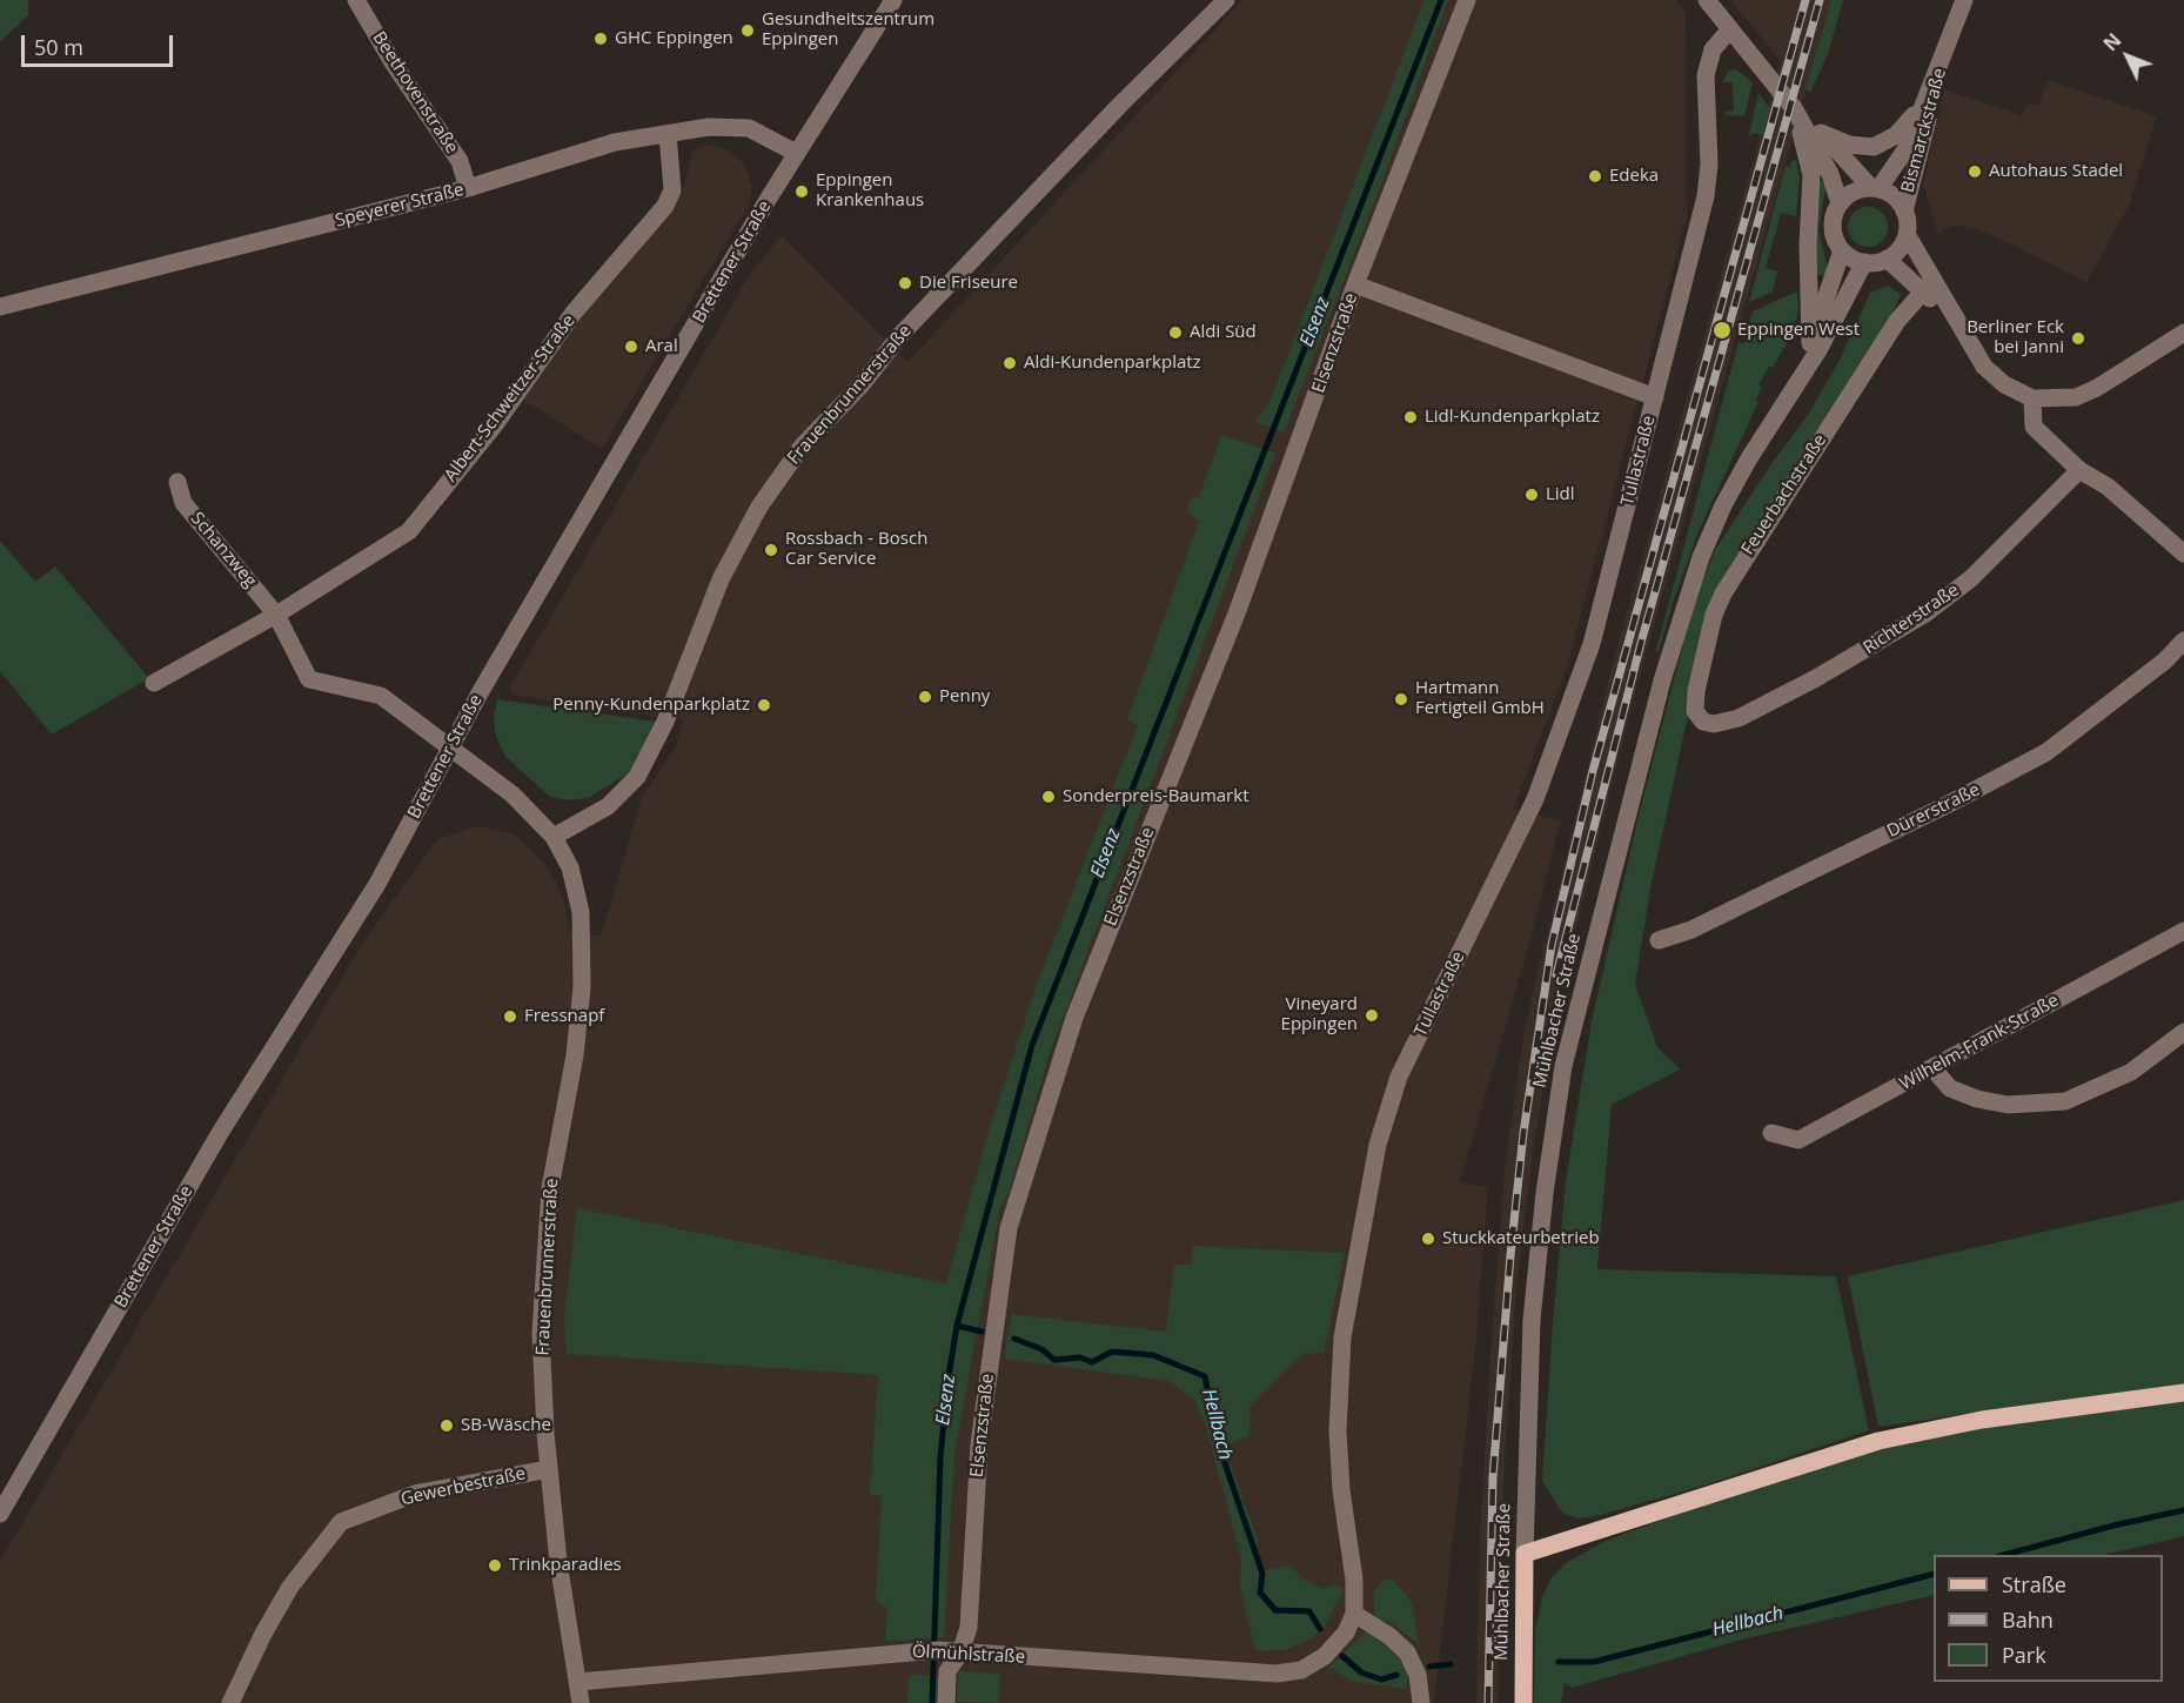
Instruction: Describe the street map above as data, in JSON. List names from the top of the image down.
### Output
{
  "streets": {
    "main road": ["Mühlbacher Straße"],
    "street": [
      "Beethovenstraße",
      "Bismarckstraße",
      "Speyerer Straße",
      "Brettener Straße",
      "Elsenzstraße",
      "Frauenbrunnerstraße",
      "Albert-Schweitzer-Straße",
      "Tullastraße",
      "Feuerbachstraße",
      "Schanzweg",
      "Richterstraße",
      "Dürerstraße",
      "Wilhelm-Frank-Straße",
      "Gewerbestraße",
      "Ölmühlstraße"
    ]
  },
  "crossings": [
    ["Beethovenstraße", "Speyerer Straße"],
    ["Bismarckstraße", "Mühlbacher Straße"],
    ["Speyerer Straße", "Brettener Straße"],
    ["Speyerer Straße", "Albert-Schweitzer-Straße"],
    ["Brettener Straße", "Frauenbrunnerstraße"],
    ["Elsenzstraße", "Tullastraße"],
    ["Elsenzstraße", "Ölmühlstraße"],
    ["Frauenbrunnerstraße", "Gewerbestraße"],
    ["Frauenbrunnerstraße", "Ölmühlstraße"],
    ["Albert-Schweitzer-Straße", "Schanzweg"],
    ["Tullastraße", "Mühlbacher Straße"],
    ["Tullastraße", "Ölmühlstraße"],
    ["Feuerbachstraße", "Richterstraße"]
  ],
  "water": ["Elsenz", "Hellbach"],
  "places": [
    "Gesundheitszentrum Eppingen",
    "GHC Eppingen",
    "Autohaus Stadel",
    "Edeka",
    "Eppingen Krankenhaus",
    "Die Friseure",
    "Eppingen West",
    "Aldi Süd",
    "Berliner Eck bei Janni",
    "Aral",
    "Aldi-Kundenparkplatz",
    "Lidl-Kundenparkplatz",
    "Lidl",
    "Rossbach - Bosch Car Service",
    "Penny",
    "Hartmann Fertigteil GmbH",
    "Penny-Kundenparkplatz",
    "Sonderpreis-Baumarkt",
    "Vineyard Eppingen",
    "Fressnapf",
    "Stuckkateurbetrieb",
    "SB-Wäsche",
    "Trinkparadies"
  ],
  "legend": ["Straße", "Bahn", "Park"],
  "scale_bar": "50 m",
  "north": "top left"
}
